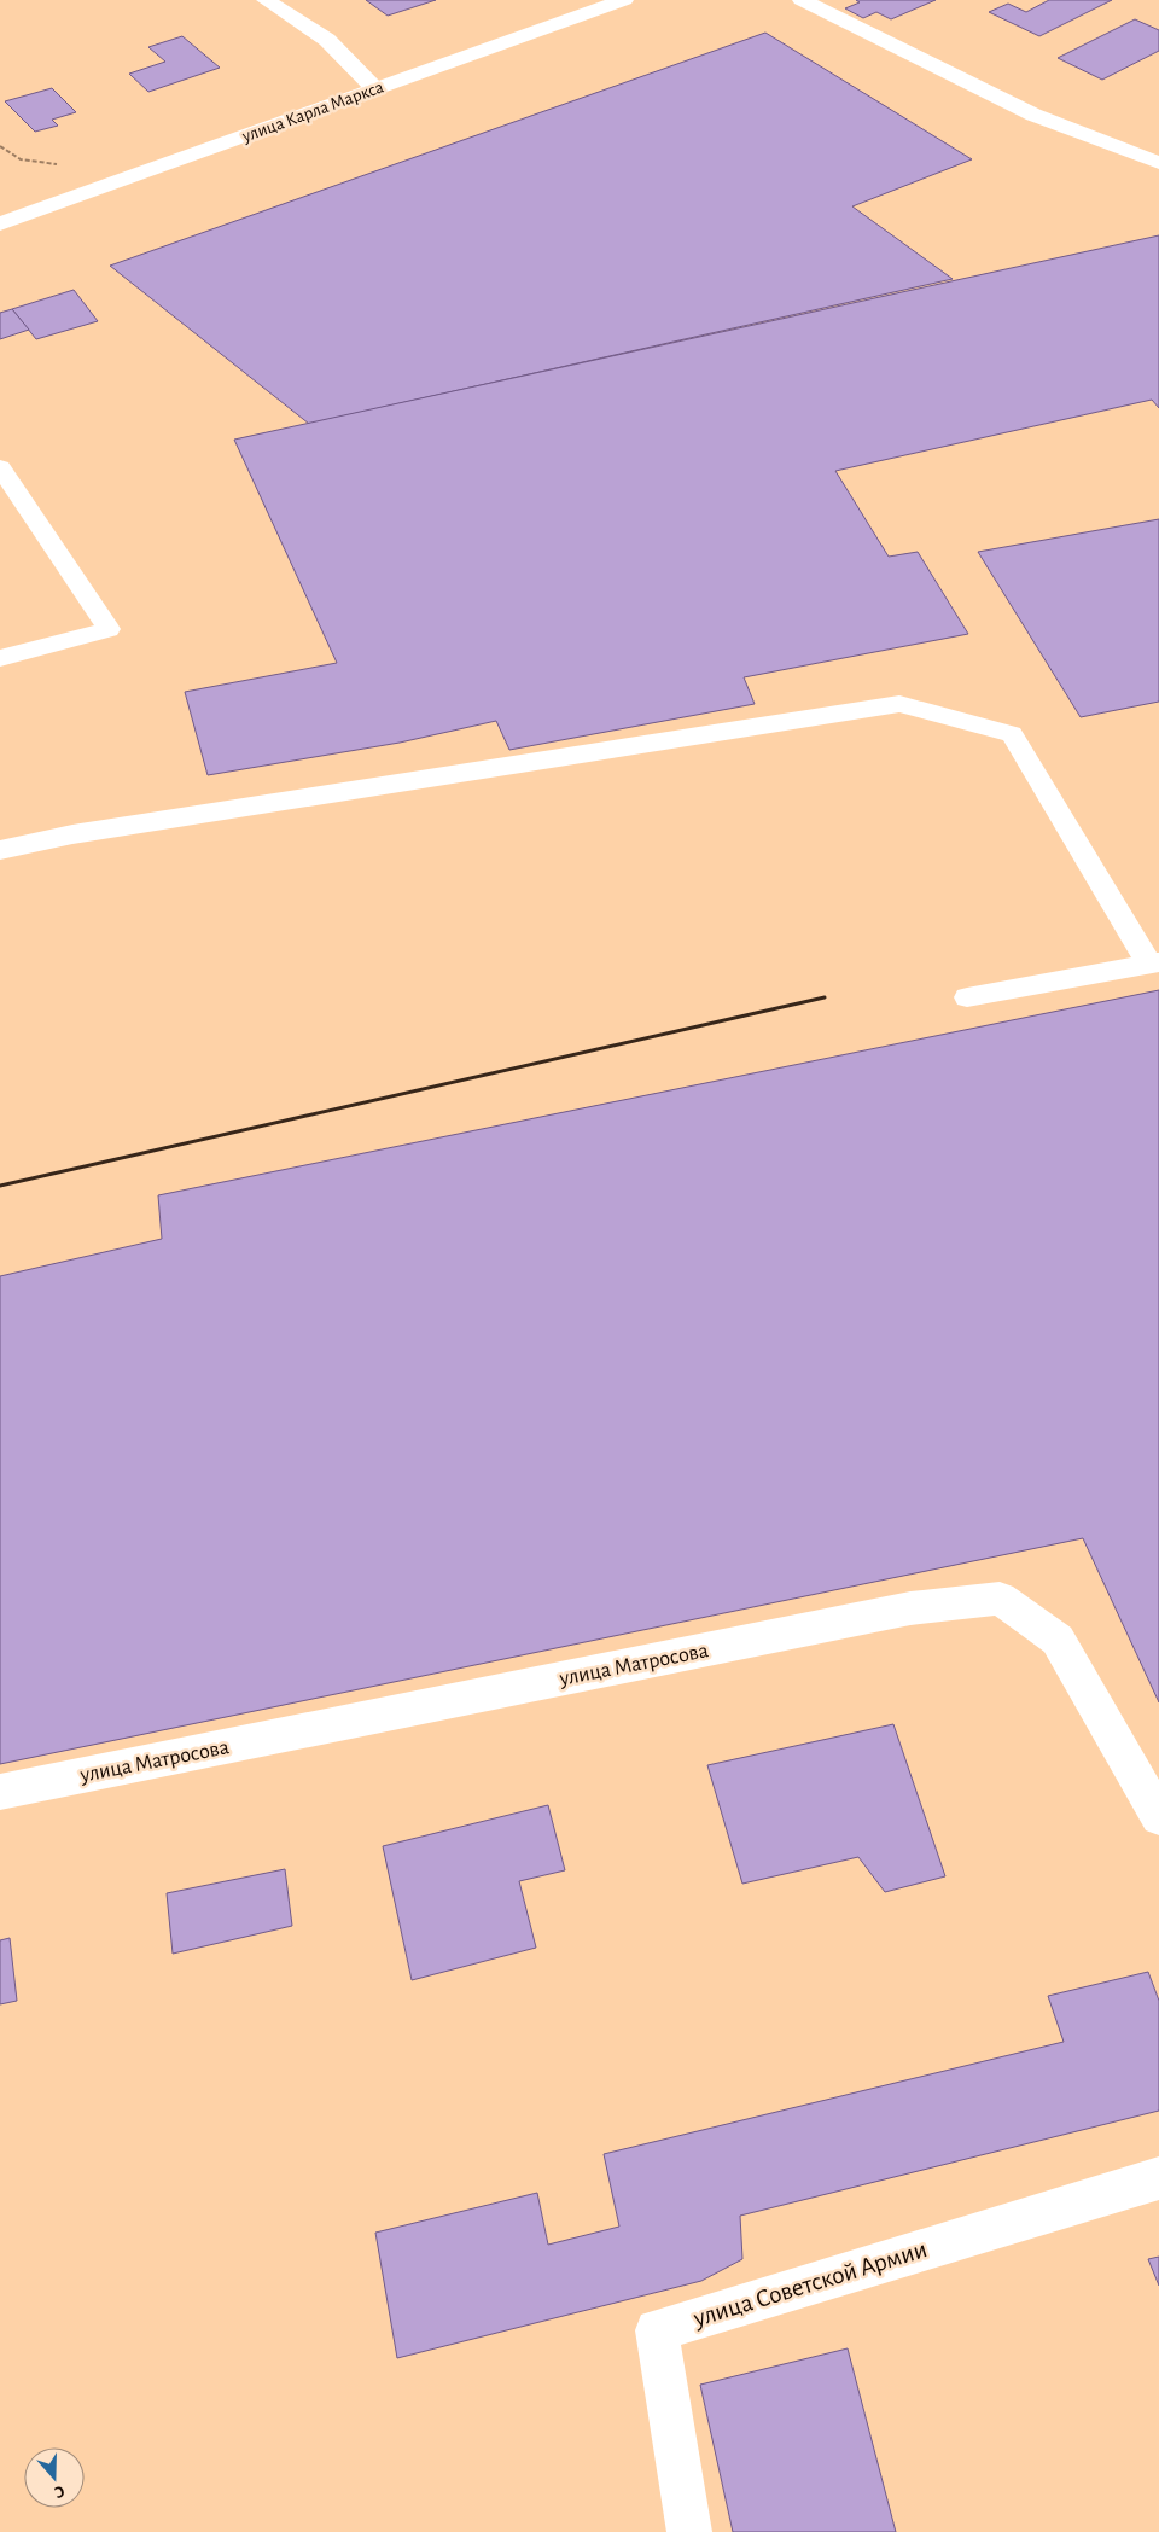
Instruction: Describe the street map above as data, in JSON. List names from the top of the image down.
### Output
{
  "streets": {
    "street": ["улица Карла Маркса", "улица Матросова", "улица Советской Армии"]
  },
  "north": "bottom"
}
